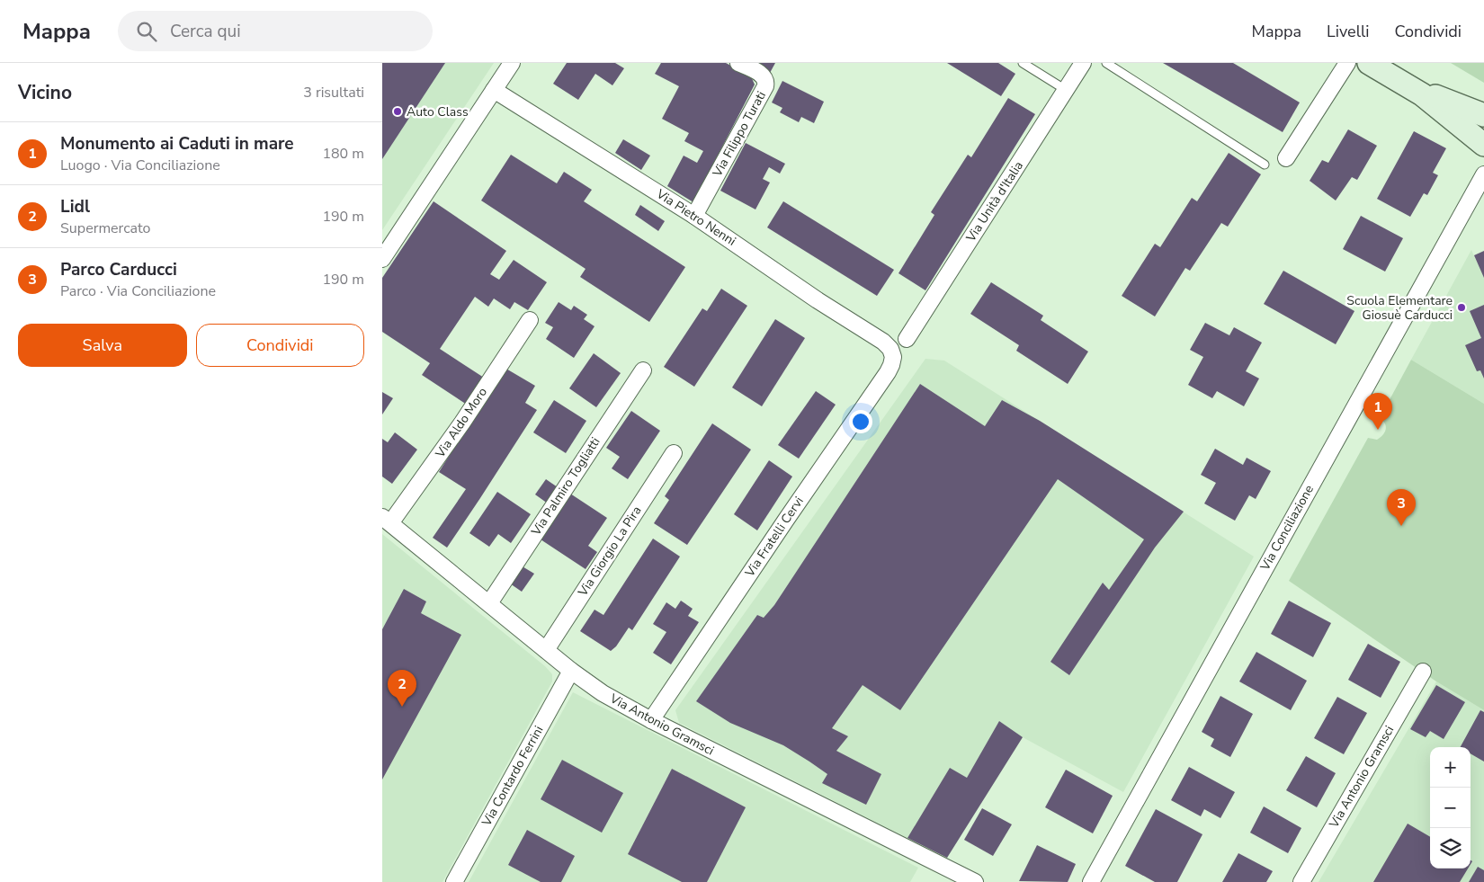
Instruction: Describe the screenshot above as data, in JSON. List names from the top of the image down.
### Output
{
  "streets": {
    "street": [
      "Via Filippo Turati",
      "Via Unità d'Italia",
      "Via Pietro Nenni",
      "Via Aldo Moro",
      "Via Palmiro Togliatti",
      "Via Conciliazione",
      "Via Fratelli Cervi",
      "Via Giorgio La Pira",
      "Via Antonio Gramsci",
      "Via Contardo Ferrini"
    ]
  },
  "crossings": [
    ["Via Filippo Turati", "Via Pietro Nenni"],
    ["Via Pietro Nenni", "Via Fratelli Cervi"],
    ["Via Aldo Moro", "Via Antonio Gramsci"],
    ["Via Palmiro Togliatti", "Via Antonio Gramsci"],
    ["Via Fratelli Cervi", "Via Antonio Gramsci"],
    ["Via Giorgio La Pira", "Via Antonio Gramsci"],
    ["Via Antonio Gramsci", "Via Contardo Ferrini"]
  ],
  "places": ["Auto Class", "Scuola Elementare Giosuè Carducci"],
  "page": {
    "header": "Mappa",
    "search": "Cerca qui",
    "nav": ["Mappa", "Livelli", "Condividi"],
    "heading": ["Vicino", "3 risultati"],
    "list": [
      {
        "mark": "1",
        "name": "Monumento ai Caduti in mare",
        "note": "Luogo · Via Conciliazione",
        "value": "180 m"
      },
      {
        "mark": "2",
        "name": "Lidl",
        "note": "Supermercato",
        "value": "190 m"
      },
      {
        "mark": "3",
        "name": "Parco Carducci",
        "note": "Parco · Via Conciliazione",
        "value": "190 m"
      }
    ],
    "buttons": ["Salva", "Condividi"],
    "pins": ["1", "3", "2"],
    "map_buttons": ["+", "−"]
  }
}
